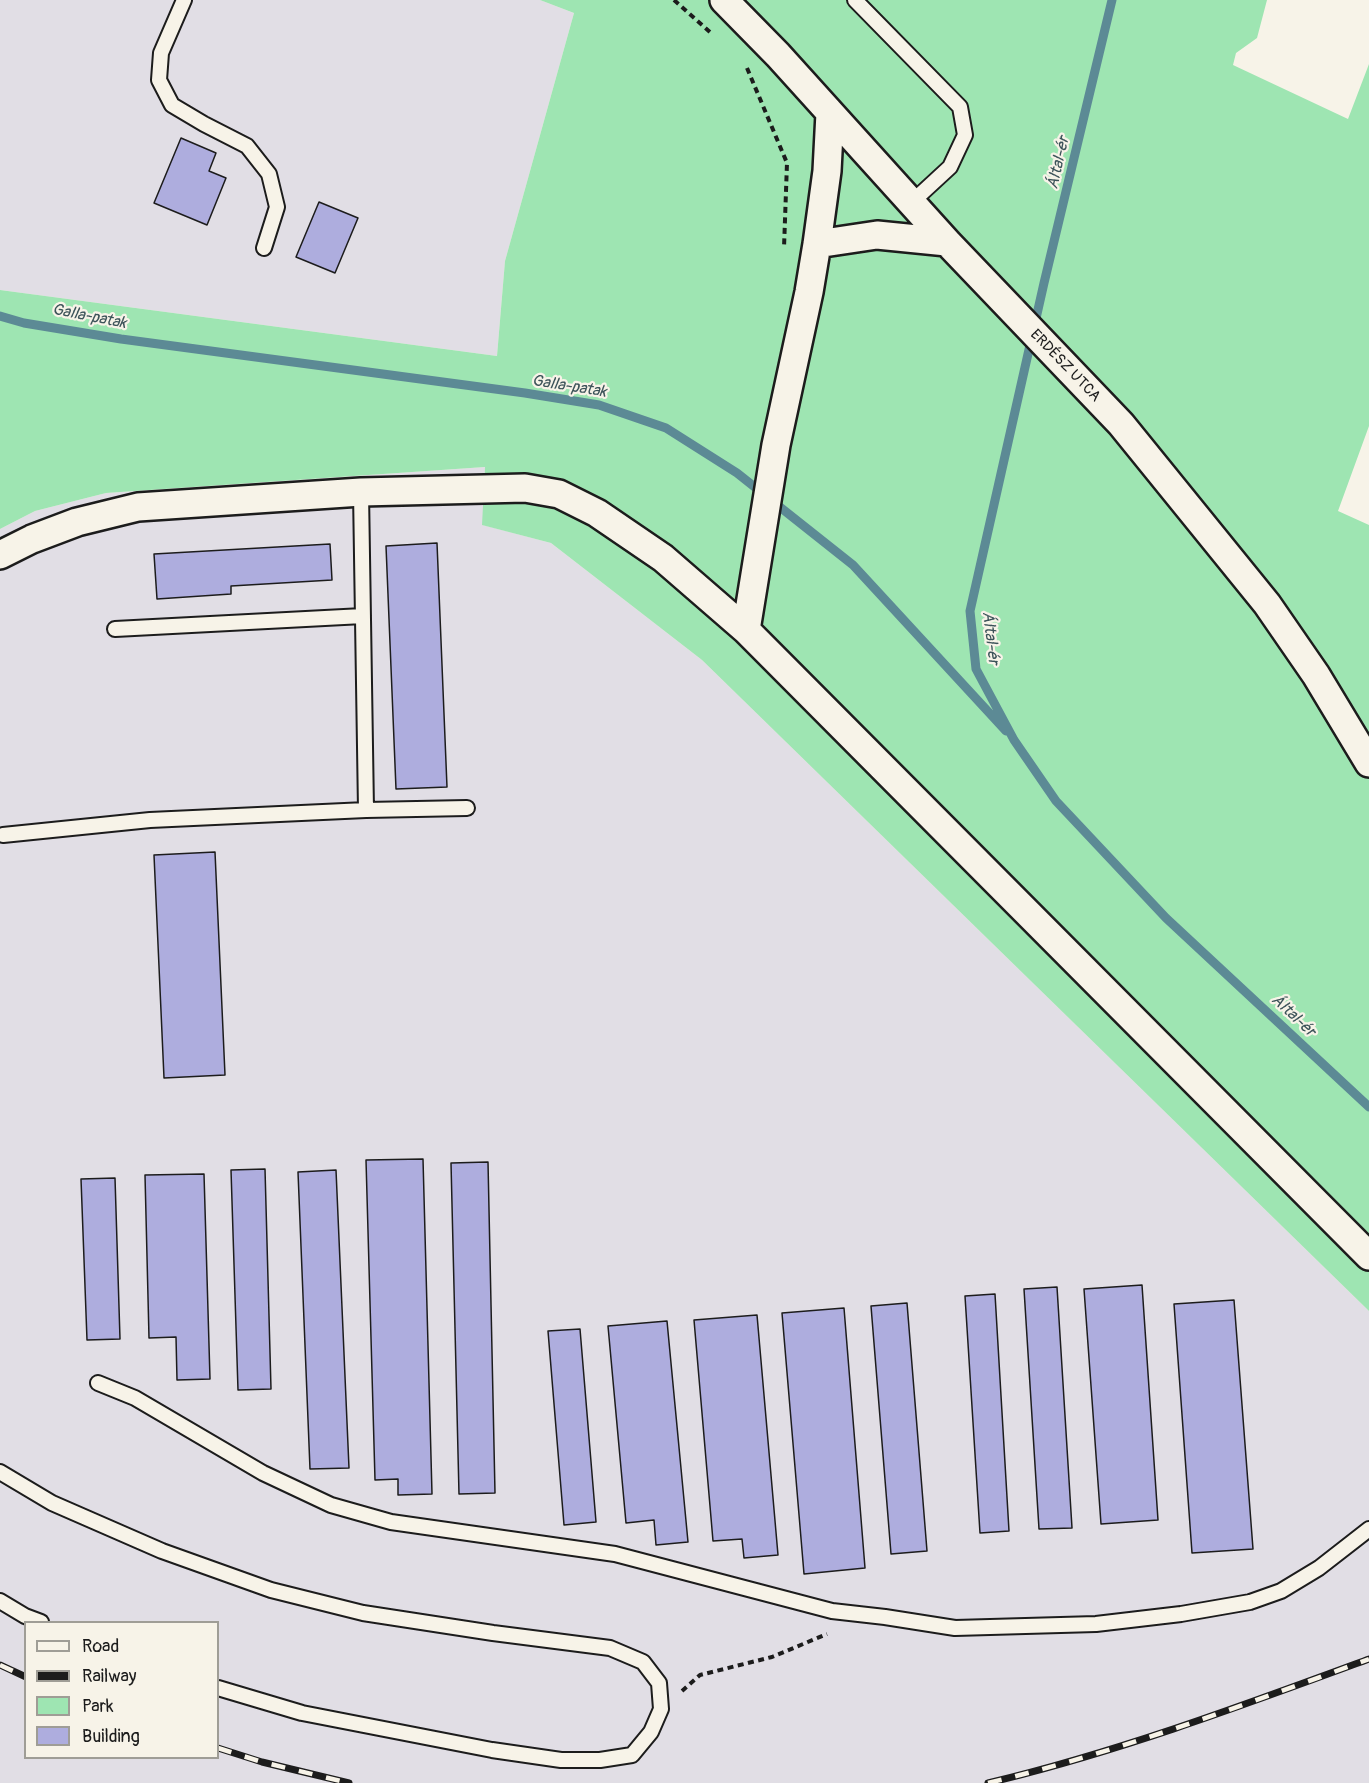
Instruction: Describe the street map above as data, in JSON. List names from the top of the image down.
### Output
{
  "streets": {
    "street": ["ERDÉSZ UTCA"]
  },
  "water": ["Által-ér", "Galla-patak"],
  "legend": [
    "Road",
    "Railway",
    "Park",
    "Building"
  ]
}
